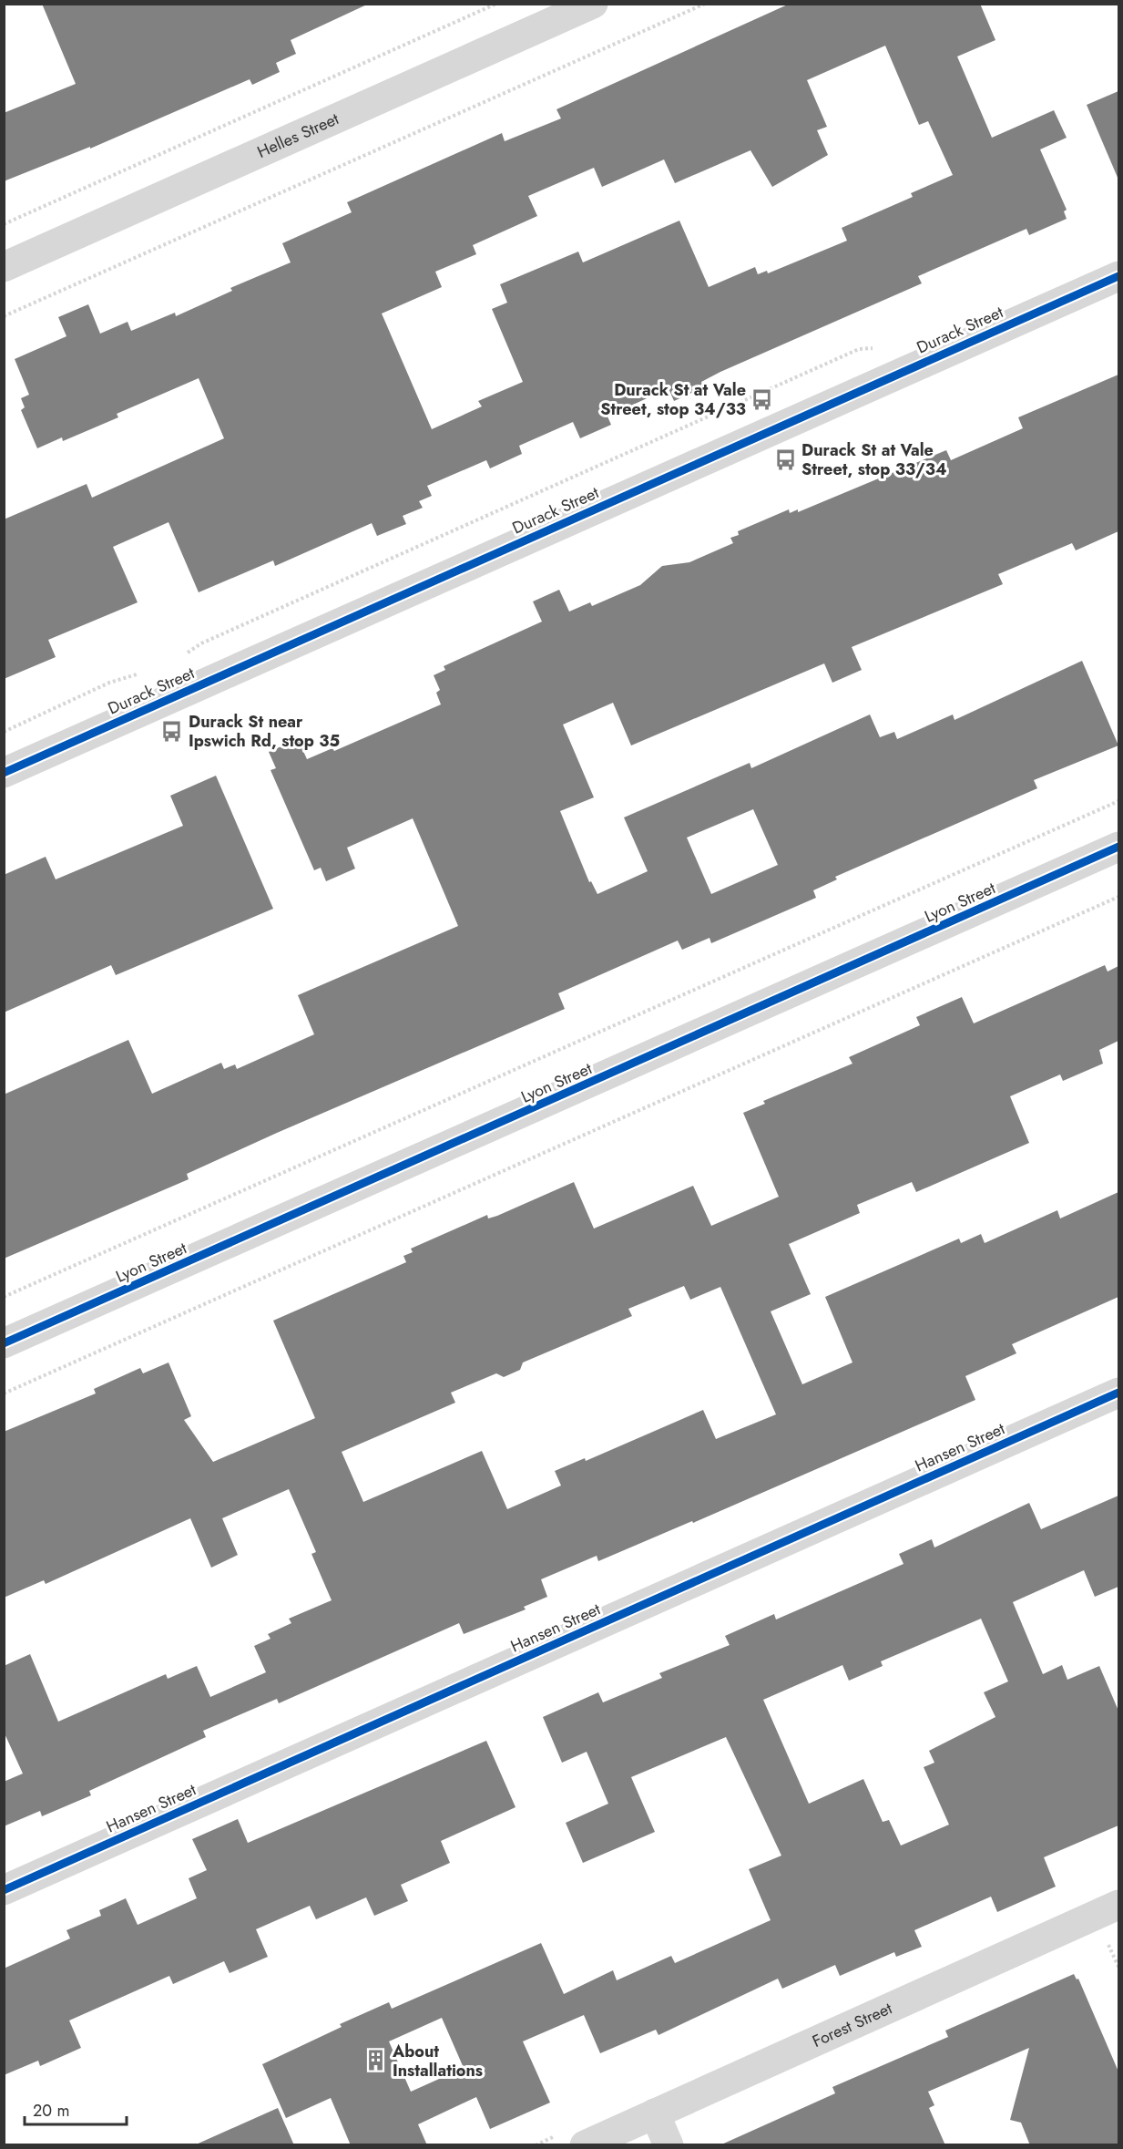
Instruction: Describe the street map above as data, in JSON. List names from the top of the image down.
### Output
{
  "streets": {
    "street": [
      "Helles Street",
      "Durack Street",
      "Lyon Street",
      "Hansen Street",
      "Forest Street"
    ]
  },
  "places": {
    "bus stop": ["Durack St at Vale Street, stop 34/33", "Durack St at Vale Street, stop 33/34", "Durack St near Ipswich Rd, stop 35"],
    "building": ["About Installations"]
  },
  "scale_bar": "20 m"
}
